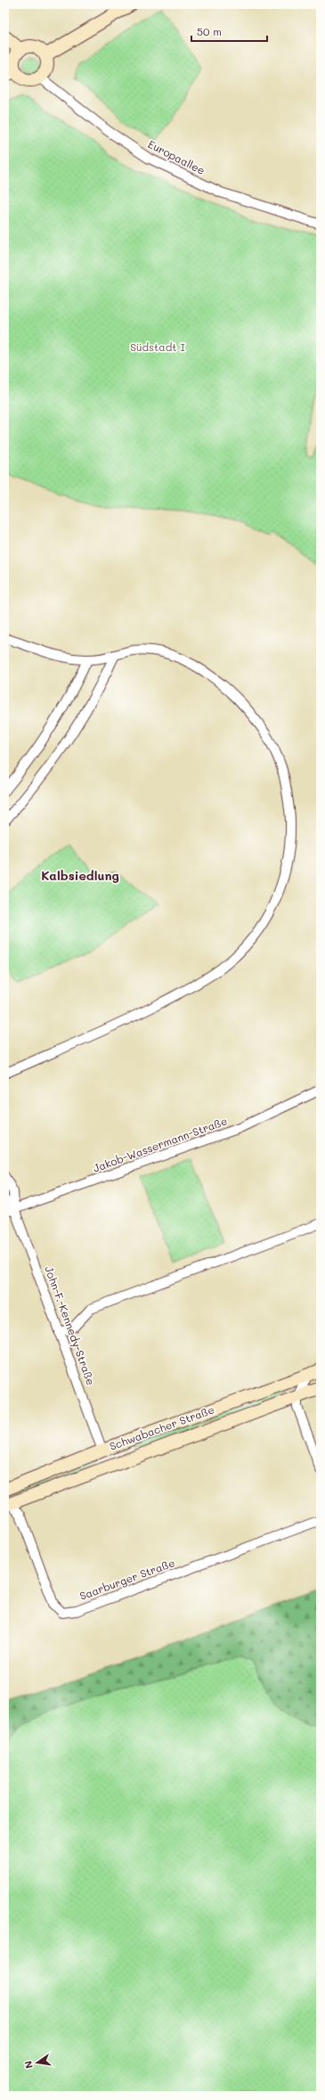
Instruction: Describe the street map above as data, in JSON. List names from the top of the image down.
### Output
{
  "streets": {
    "main road": ["Schwabacher Straße"],
    "street": [
      "Europaallee",
      "Jakob-Wassermann-Straße",
      "John-F.-Kennedy-Straße",
      "Saarburger Straße"
    ]
  },
  "crossings": [
    ["Jakob-Wassermann-Straße", "John-F.-Kennedy-Straße"],
    ["John-F.-Kennedy-Straße", "Schwabacher Straße"],
    ["Schwabacher Straße", "Saarburger Straße"]
  ],
  "districts": ["Kalbsiedlung"],
  "parks": ["Südstadt I"],
  "scale_bar": "50 m",
  "north": "left"
}
